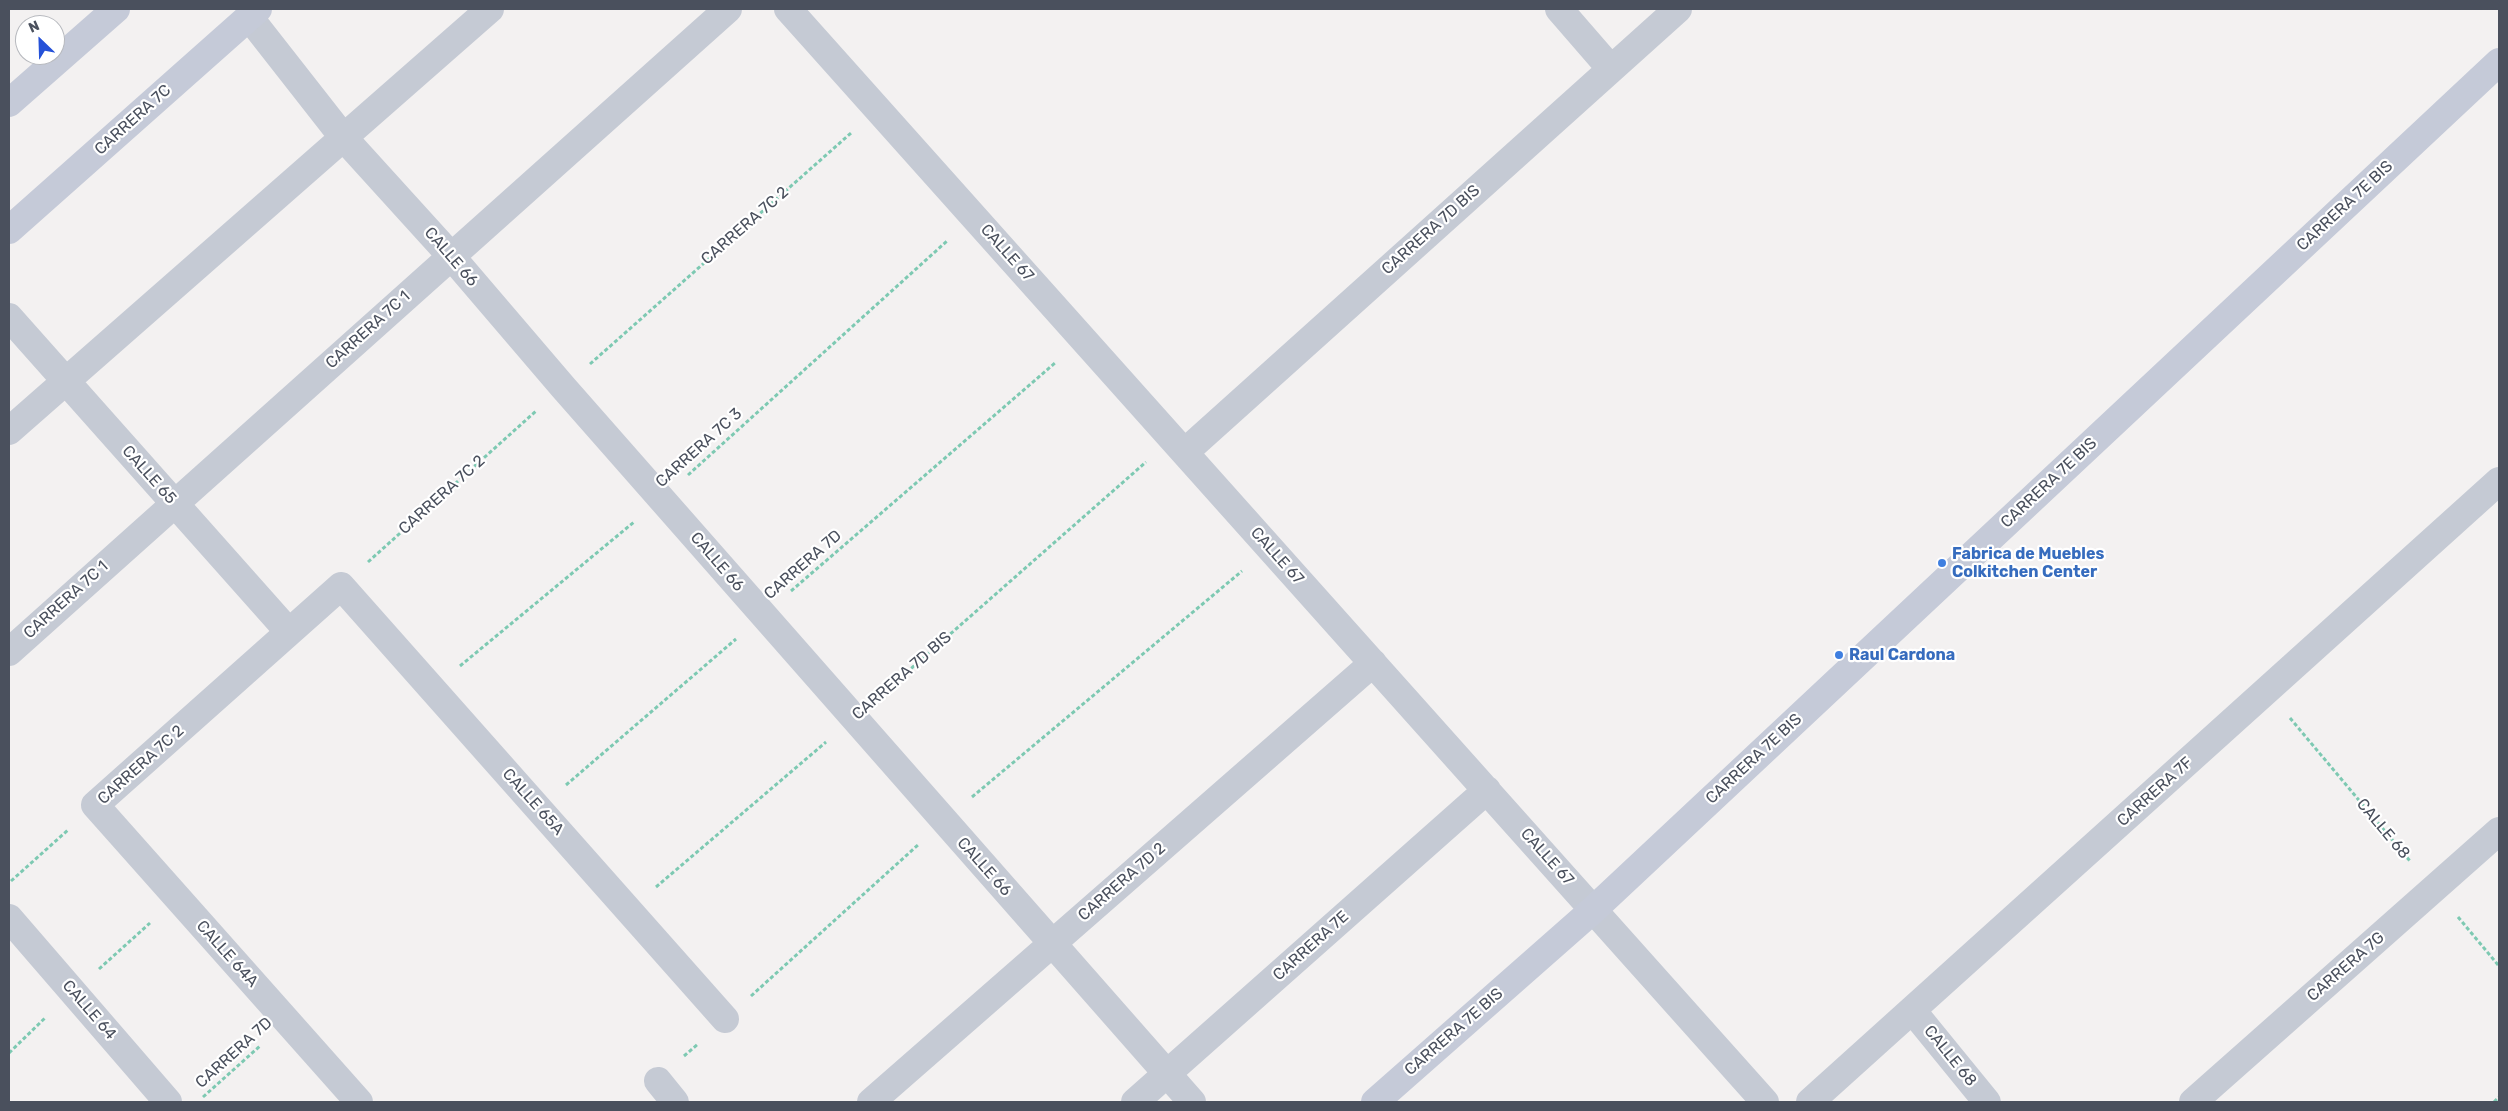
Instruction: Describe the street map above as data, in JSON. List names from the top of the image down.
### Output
{
  "streets": {
    "street": [
      "CARRERA 7C",
      "CARRERA 7E BIS",
      "CARRERA 7C 2",
      "CARRERA 7D BIS",
      "CALLE 67",
      "CALLE 66",
      "CARRERA 7C 1",
      "CALLE 65",
      "CARRERA 7F",
      "CALLE 65A",
      "CALLE 68",
      "CARRERA 7D 2",
      "CARRERA 7E",
      "CALLE 64A",
      "CARRERA 7G",
      "CALLE 64"
    ],
    "path": ["CARRERA 7C 3", "CARRERA 7D"]
  },
  "crossings": [
    ["CARRERA 7C", "CALLE 66"],
    ["CARRERA 7E BIS", "CALLE 67"],
    ["CARRERA 7C 2", "CALLE 67"],
    ["CARRERA 7C 2", "CALLE 66"],
    ["CARRERA 7C 2", "CALLE 65"],
    ["CARRERA 7C 2", "CALLE 65A"],
    ["CARRERA 7C 2", "CALLE 64A"],
    ["CARRERA 7D BIS", "CALLE 67"],
    ["CARRERA 7D BIS", "CALLE 66"],
    ["CARRERA 7D BIS", "CALLE 65A"],
    ["CALLE 67", "CARRERA 7C 3"],
    ["CALLE 67", "CARRERA 7D"],
    ["CALLE 67", "CARRERA 7D 2"],
    ["CALLE 67", "CARRERA 7E"],
    ["CALLE 66", "CARRERA 7C 1"],
    ["CALLE 66", "CARRERA 7C 3"],
    ["CALLE 66", "CARRERA 7D"],
    ["CALLE 66", "CARRERA 7D 2"],
    ["CALLE 66", "CARRERA 7E"],
    ["CARRERA 7C 1", "CALLE 65"],
    ["CARRERA 7C 3", "CALLE 65A"],
    ["CARRERA 7D", "CALLE 65A"],
    ["CARRERA 7D", "CALLE 64A"],
    ["CARRERA 7F", "CALLE 68"],
    ["CALLE 68", "CARRERA 7G"]
  ],
  "places": ["Fabrica de Muebles Colkitchen Center", "Raul Cardona"],
  "north": "top left"
}
